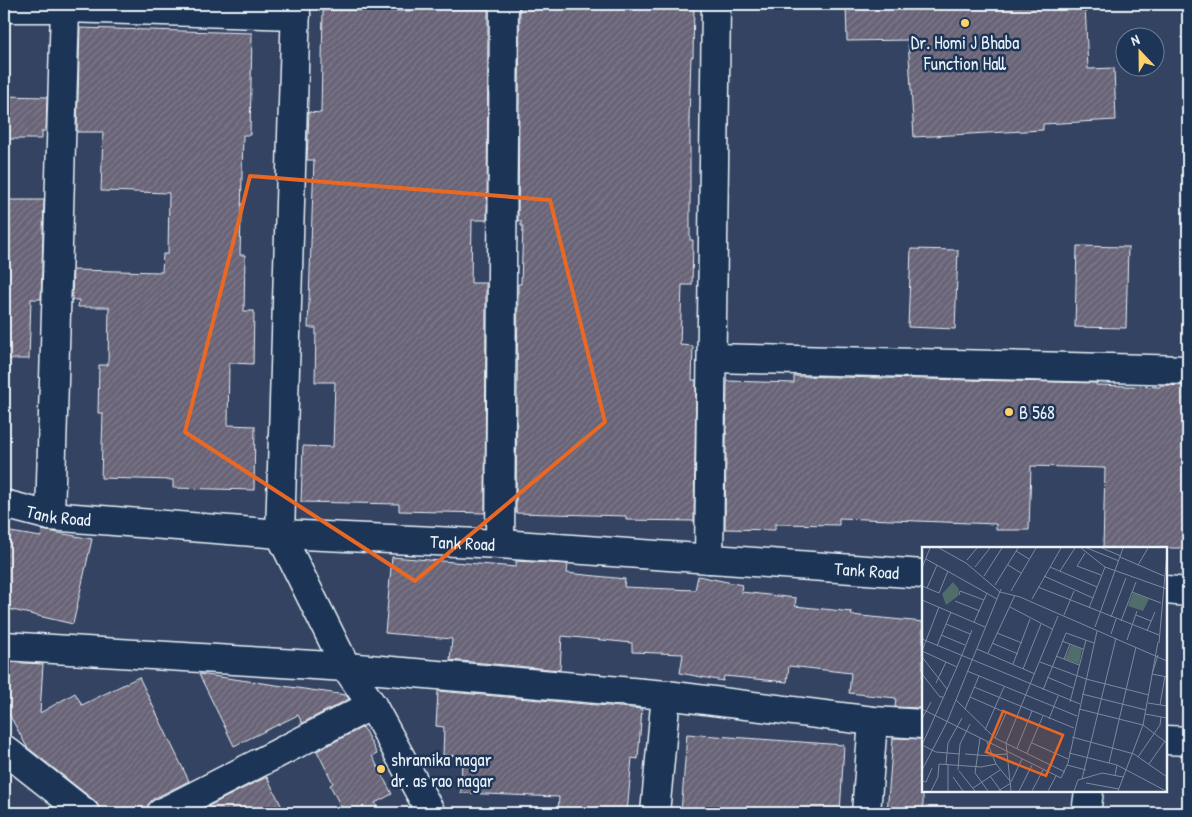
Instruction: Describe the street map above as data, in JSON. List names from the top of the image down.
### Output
{
  "streets": {
    "street": ["Tank Road"]
  },
  "places": ["Dr. Homi J Bhaba Function Hall", "B 568", "shramika nagar dr. as rao nagar"],
  "north": "top"
}
